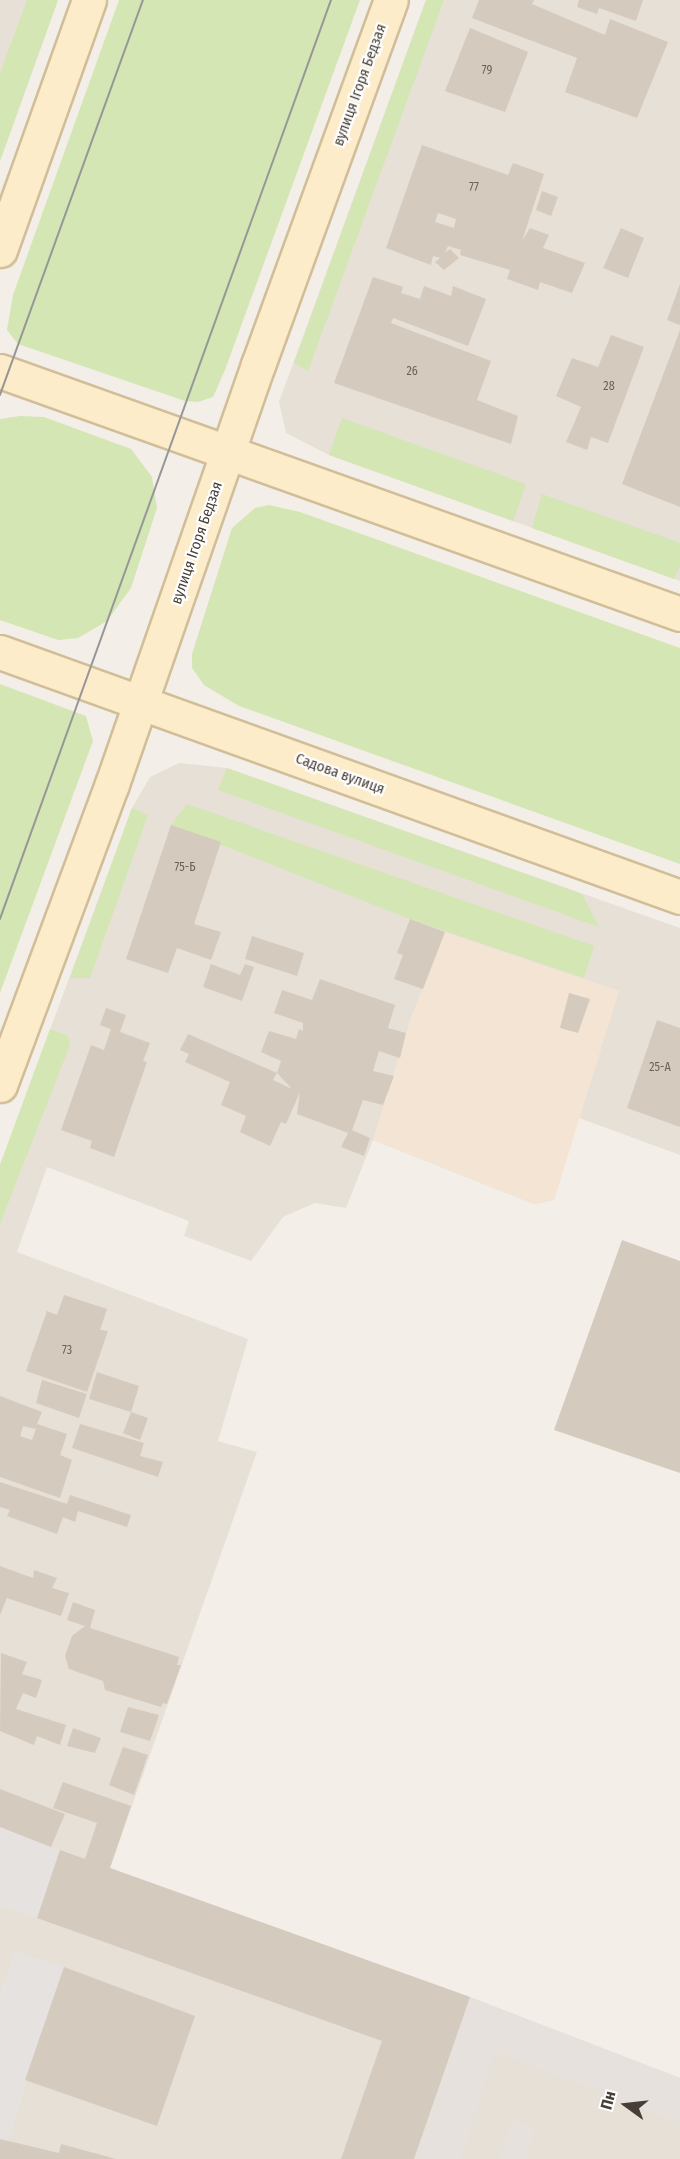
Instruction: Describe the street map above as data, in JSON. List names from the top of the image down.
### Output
{
  "streets": {
    "main road": ["вулиця Ігоря Бедзая", "Садова вулиця"]
  },
  "crossings": [
    ["вулиця Ігоря Бедзая", "Садова вулиця"]
  ],
  "house_numbers": [
    "79",
    "77",
    "26",
    "28",
    "75-Б",
    "25-А",
    "73"
  ],
  "north": "left"
}
